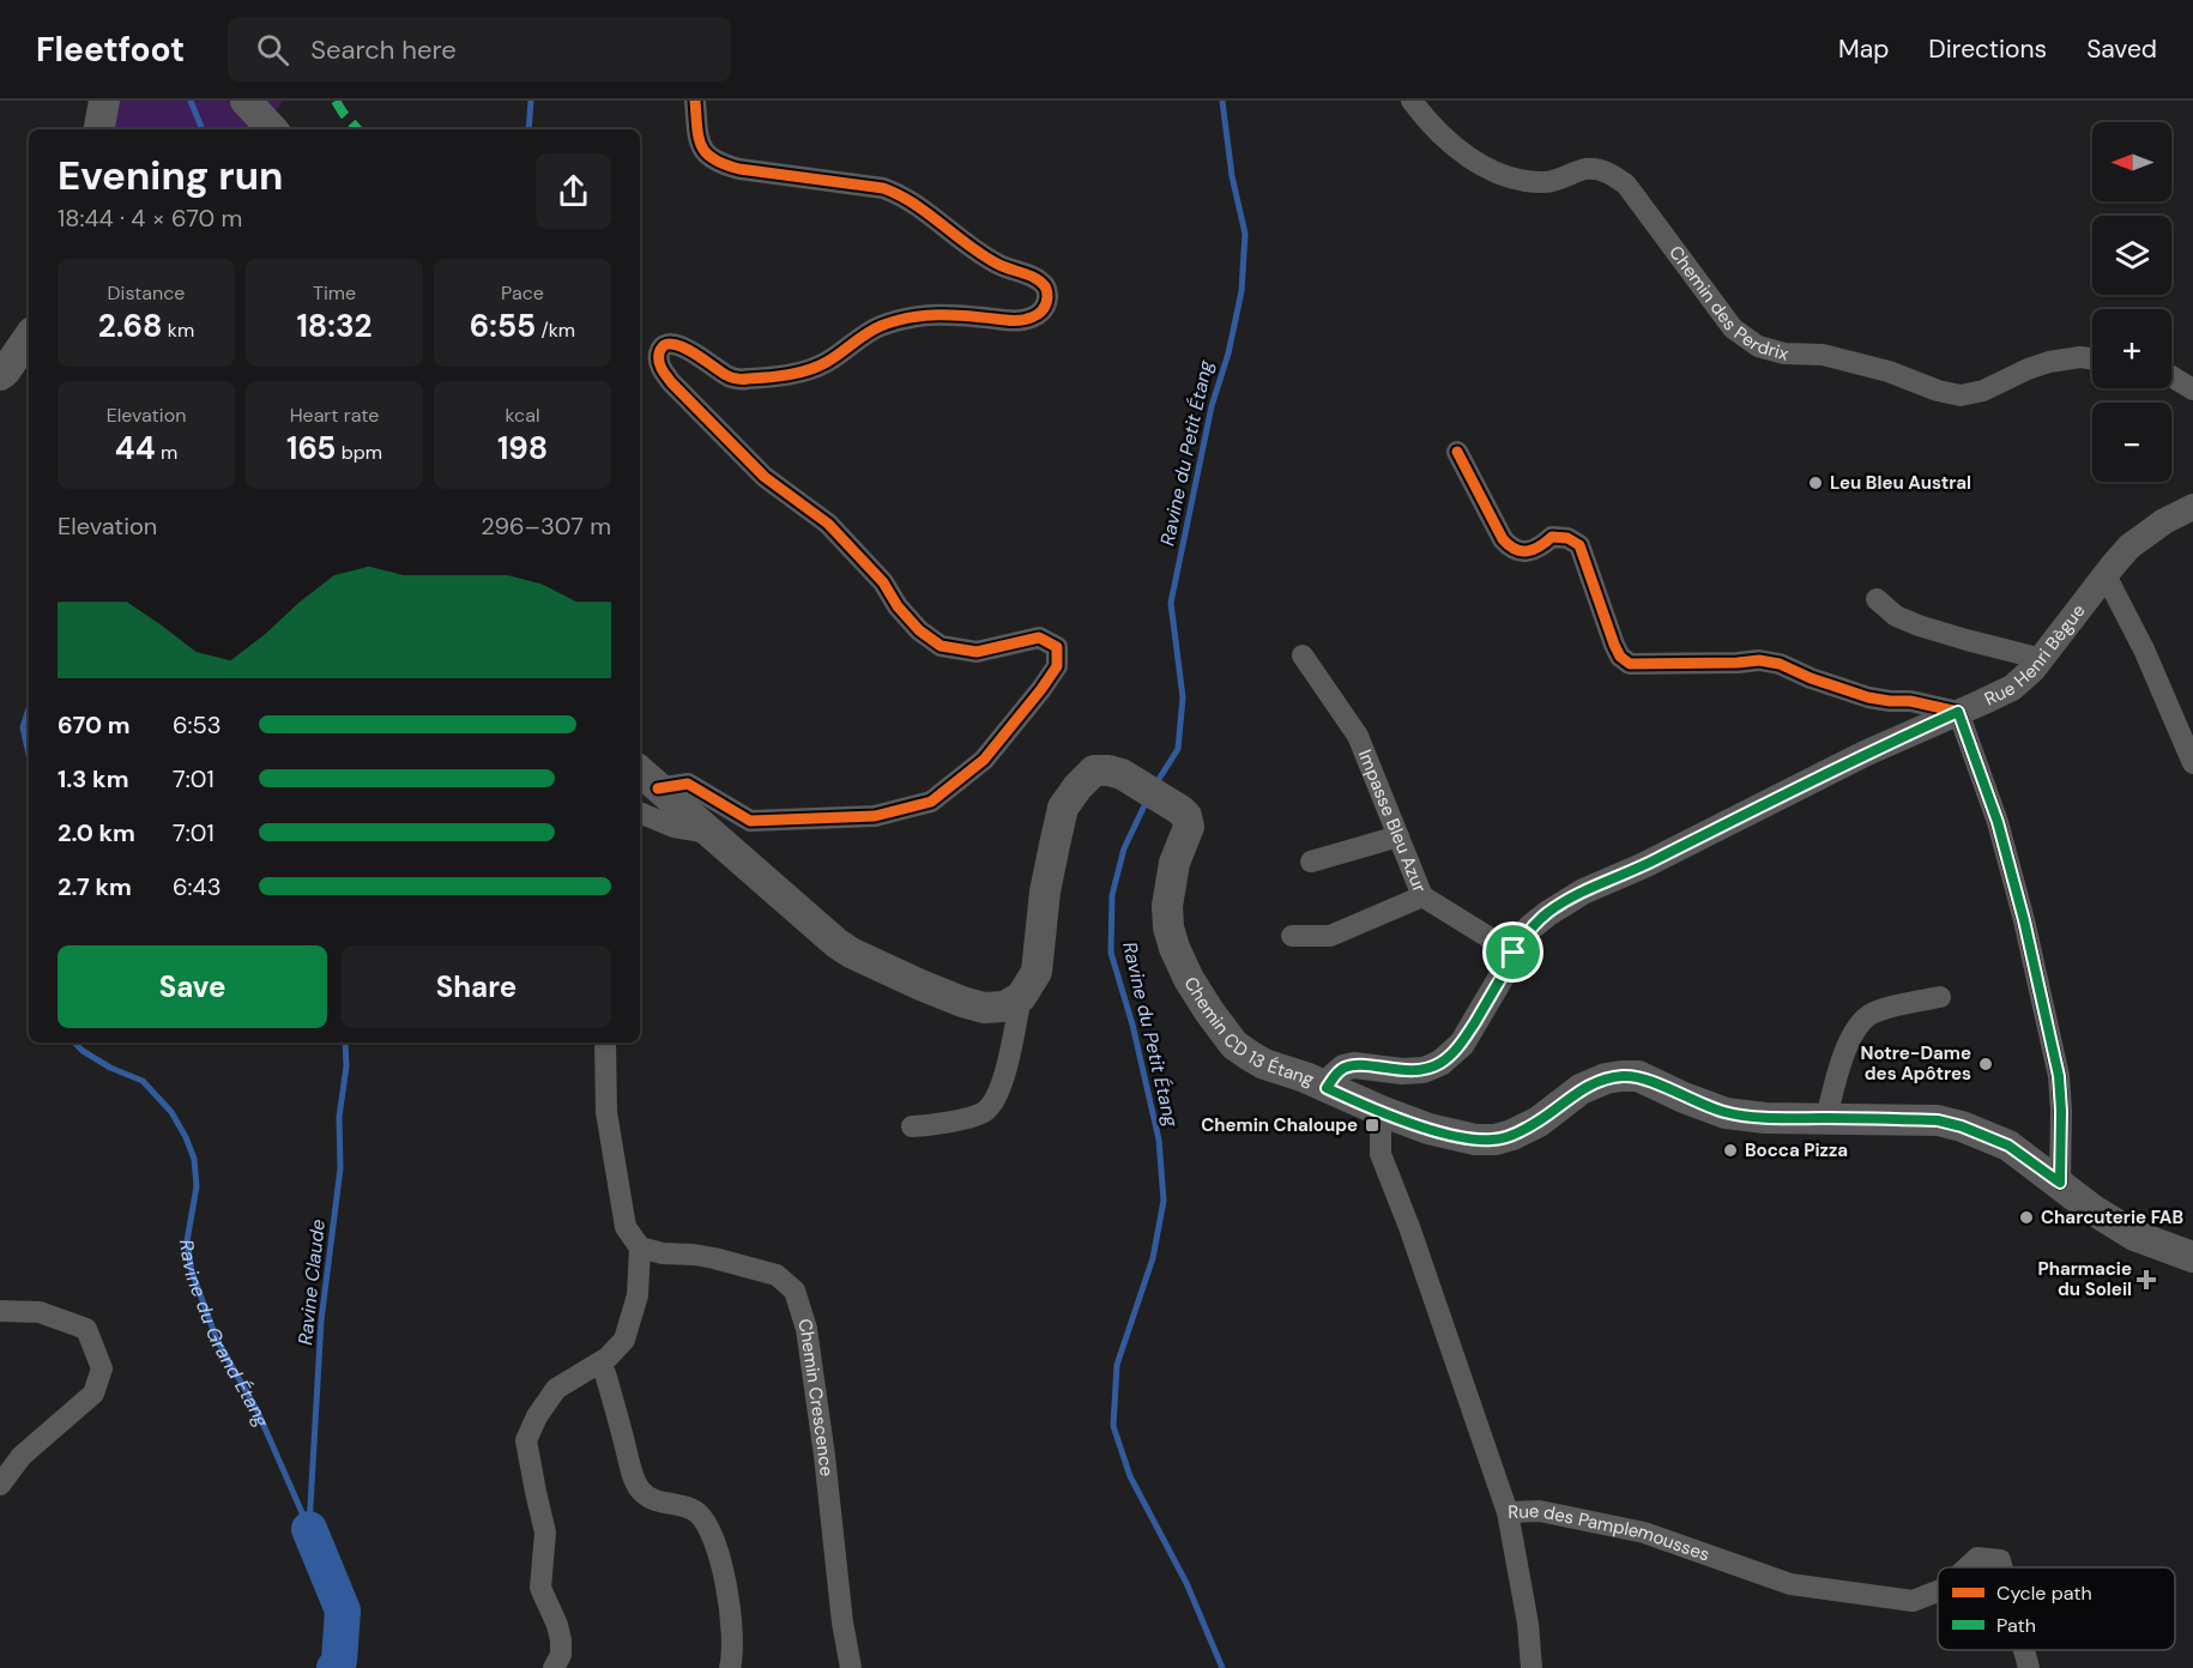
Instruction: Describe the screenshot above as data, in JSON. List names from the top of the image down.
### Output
{
  "streets": {
    "main road": ["Chemin CD 13 Étang"],
    "street": [
      "Chemin des Perdrix",
      "Rue Henri Bègue",
      "Impasse Bleu Azur",
      "Chemin Crescence",
      "Rue des Pamplemousses"
    ]
  },
  "crossings": [
    ["Rue Henri Bègue", "Impasse Bleu Azur"],
    ["Rue Henri Bègue", "Chemin CD 13 Étang"],
    ["Chemin CD 13 Étang", "Rue des Pamplemousses"]
  ],
  "water": ["Ravine du Petit Étang", "Ravine Claude", "Ravine du Grand Étang"],
  "places": {
    "other": [
      "Leu Bleu Austral",
      "Notre-Dame des Apôtres",
      "Bocca Pizza",
      "Charcuterie FAB"
    ],
    "transit": ["Chemin Chaloupe"],
    "health": ["Pharmacie du Soleil"]
  },
  "legend": ["Cycle path", "Path"],
  "north": "left",
  "page": {
    "header": "Fleetfoot",
    "search": "Search here",
    "nav": ["Map", "Directions", "Saved"],
    "map_buttons": ["+", "−"],
    "heading": ["Evening run", "18:44 · 4 × 670 m"],
    "stats": [
      ["Distance", "2.68 km"],
      ["Time", "18:32"],
      ["Pace", "6:55 /km"],
      ["Elevation", "44 m"],
      ["Heart rate", "165 bpm"],
      ["kcal", "198"]
    ],
    "chart": ["Elevation", "296–307 m"],
    "list": [
      {
        "name": "670 m",
        "note": "6:53"
      },
      {
        "name": "1.3 km",
        "note": "7:01"
      },
      {
        "name": "2.0 km",
        "note": "7:01"
      },
      {
        "name": "2.7 km",
        "note": "6:43"
      }
    ],
    "buttons": ["Save", "Share"]
  }
}
